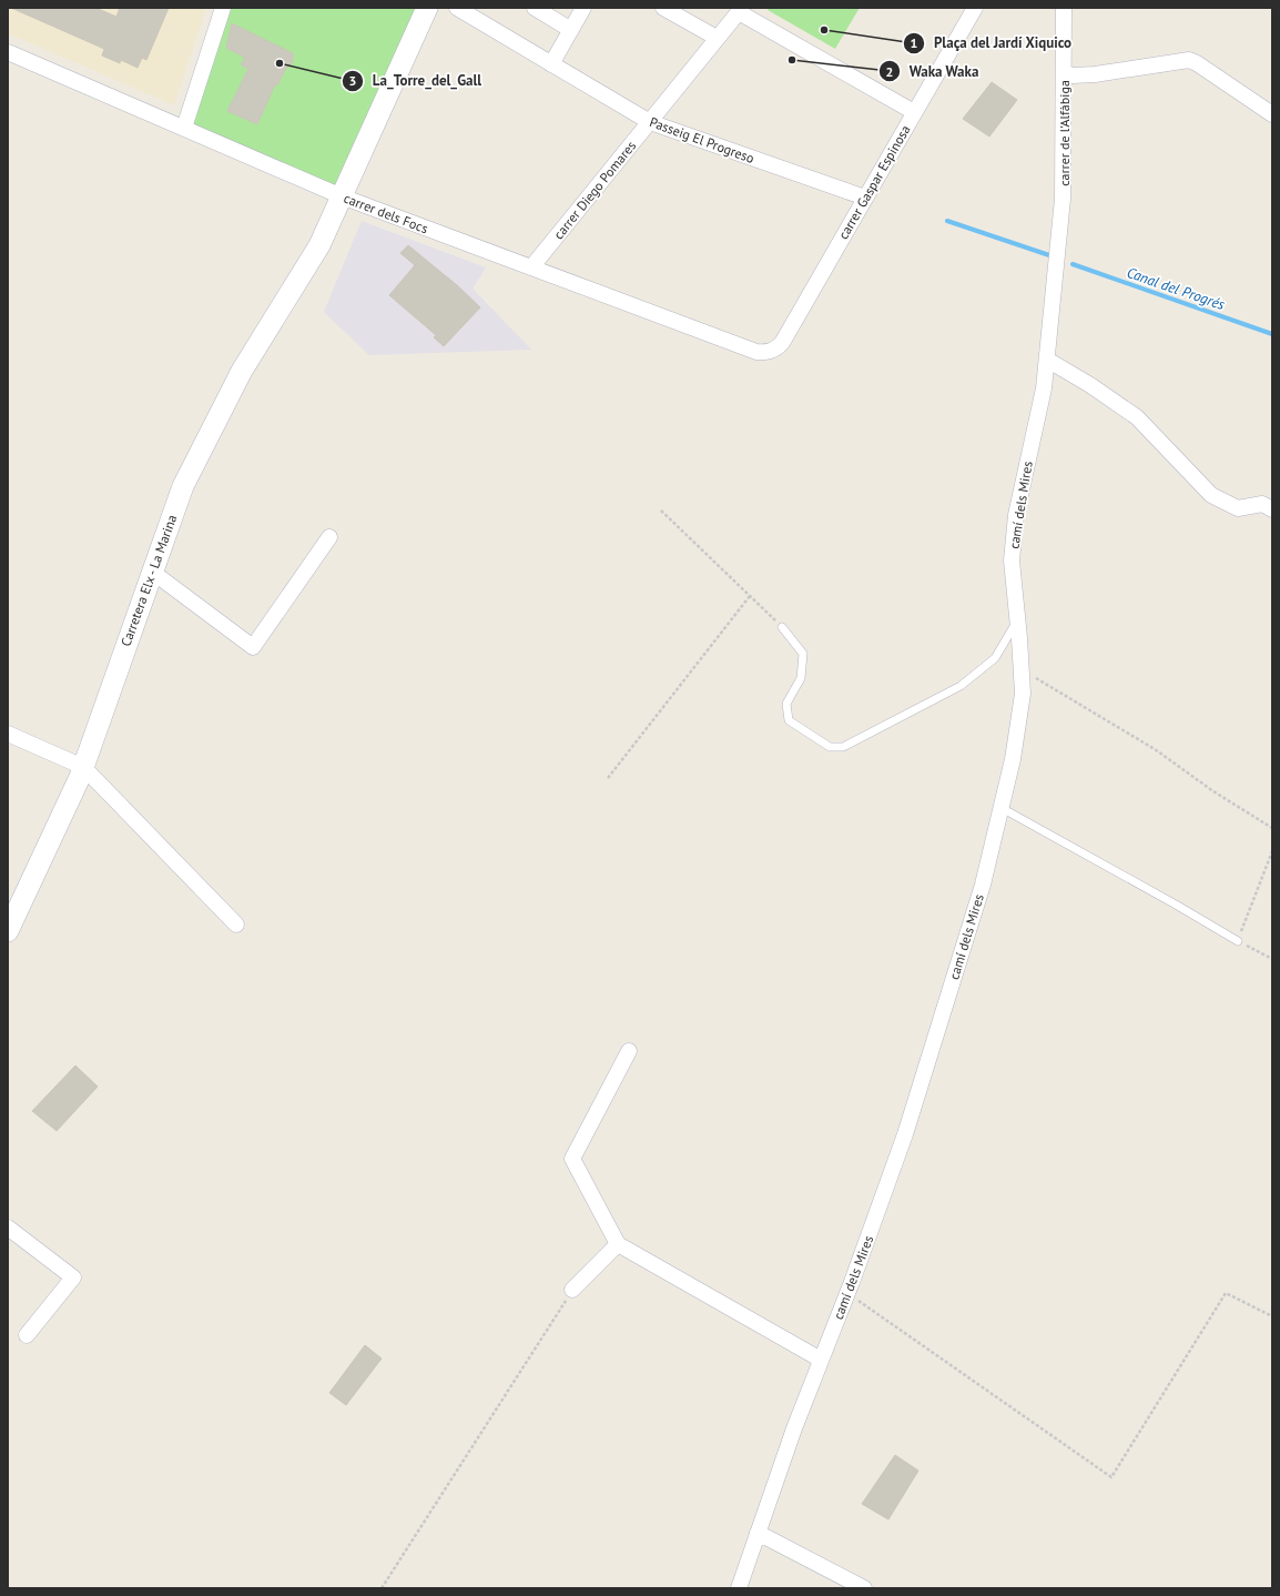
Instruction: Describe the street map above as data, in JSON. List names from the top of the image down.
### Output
{
  "streets": {
    "main road": ["Carretera Elx - La Marina"],
    "street": [
      "carrer de l'Alfàbiga",
      "Passeig El Progreso",
      "carrer Gaspar Espinosa",
      "carrer Diego Pomares",
      "carrer dels Focs",
      "camí dels Mires"
    ]
  },
  "crossings": [
    ["carrer de l'Alfàbiga", "camí dels Mires"],
    ["Passeig El Progreso", "carrer Gaspar Espinosa"],
    ["Passeig El Progreso", "carrer Diego Pomares"],
    ["carrer Gaspar Espinosa", "carrer dels Focs"],
    ["carrer Diego Pomares", "carrer dels Focs"],
    ["carrer dels Focs", "Carretera Elx - La Marina"]
  ],
  "water": ["Canal del Progrés"],
  "places": ["Plaça del Jardí Xiquico", "Waka Waka", "La_Torre_del_Gall"]
}
